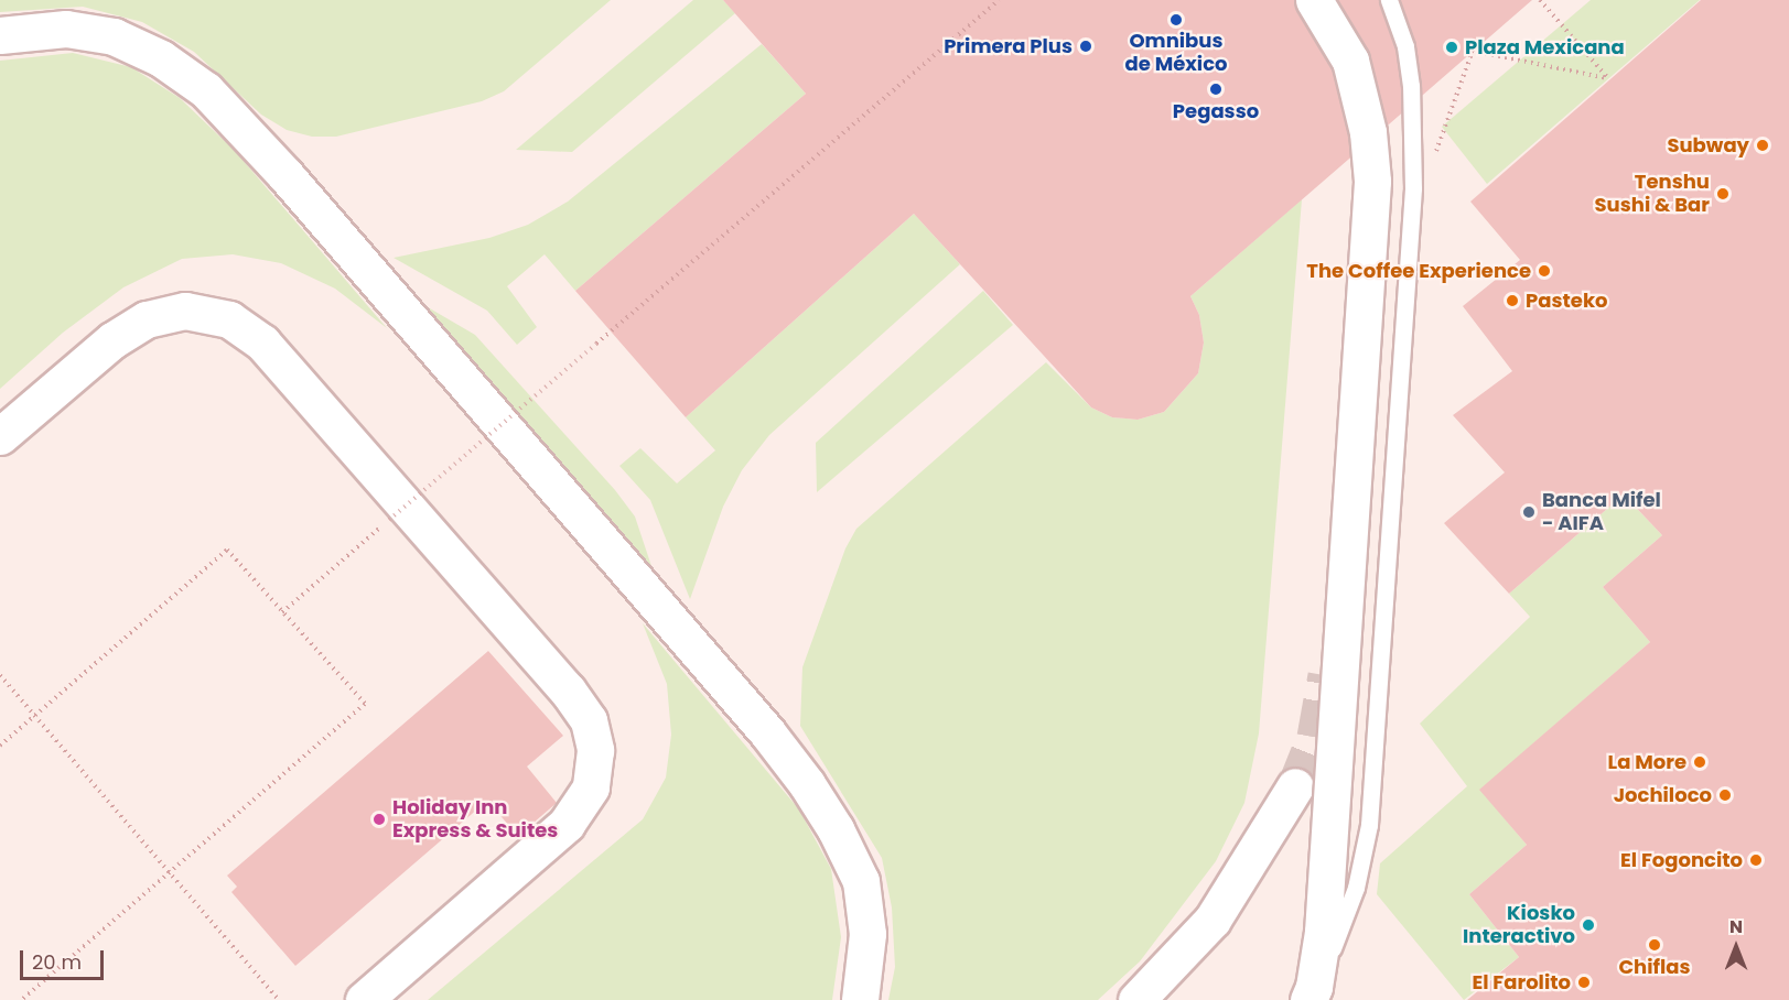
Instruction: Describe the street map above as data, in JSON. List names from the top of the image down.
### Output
{
  "places": [
    "Omnibus de México",
    "Primera Plus",
    "Plaza Mexicana",
    "Pegasso",
    "Subway",
    "Tenshu Sushi & Bar",
    "The Coffee Experience",
    "Pasteko",
    "Banca Mifel - AIFA",
    "La More",
    "Jochiloco",
    "Holiday Inn Express & Suites",
    "El Fogoncito",
    "Kiosko Interactivo",
    "Chiflas",
    "El Farolito"
  ],
  "scale_bar": "20 m",
  "north": "top"
}
